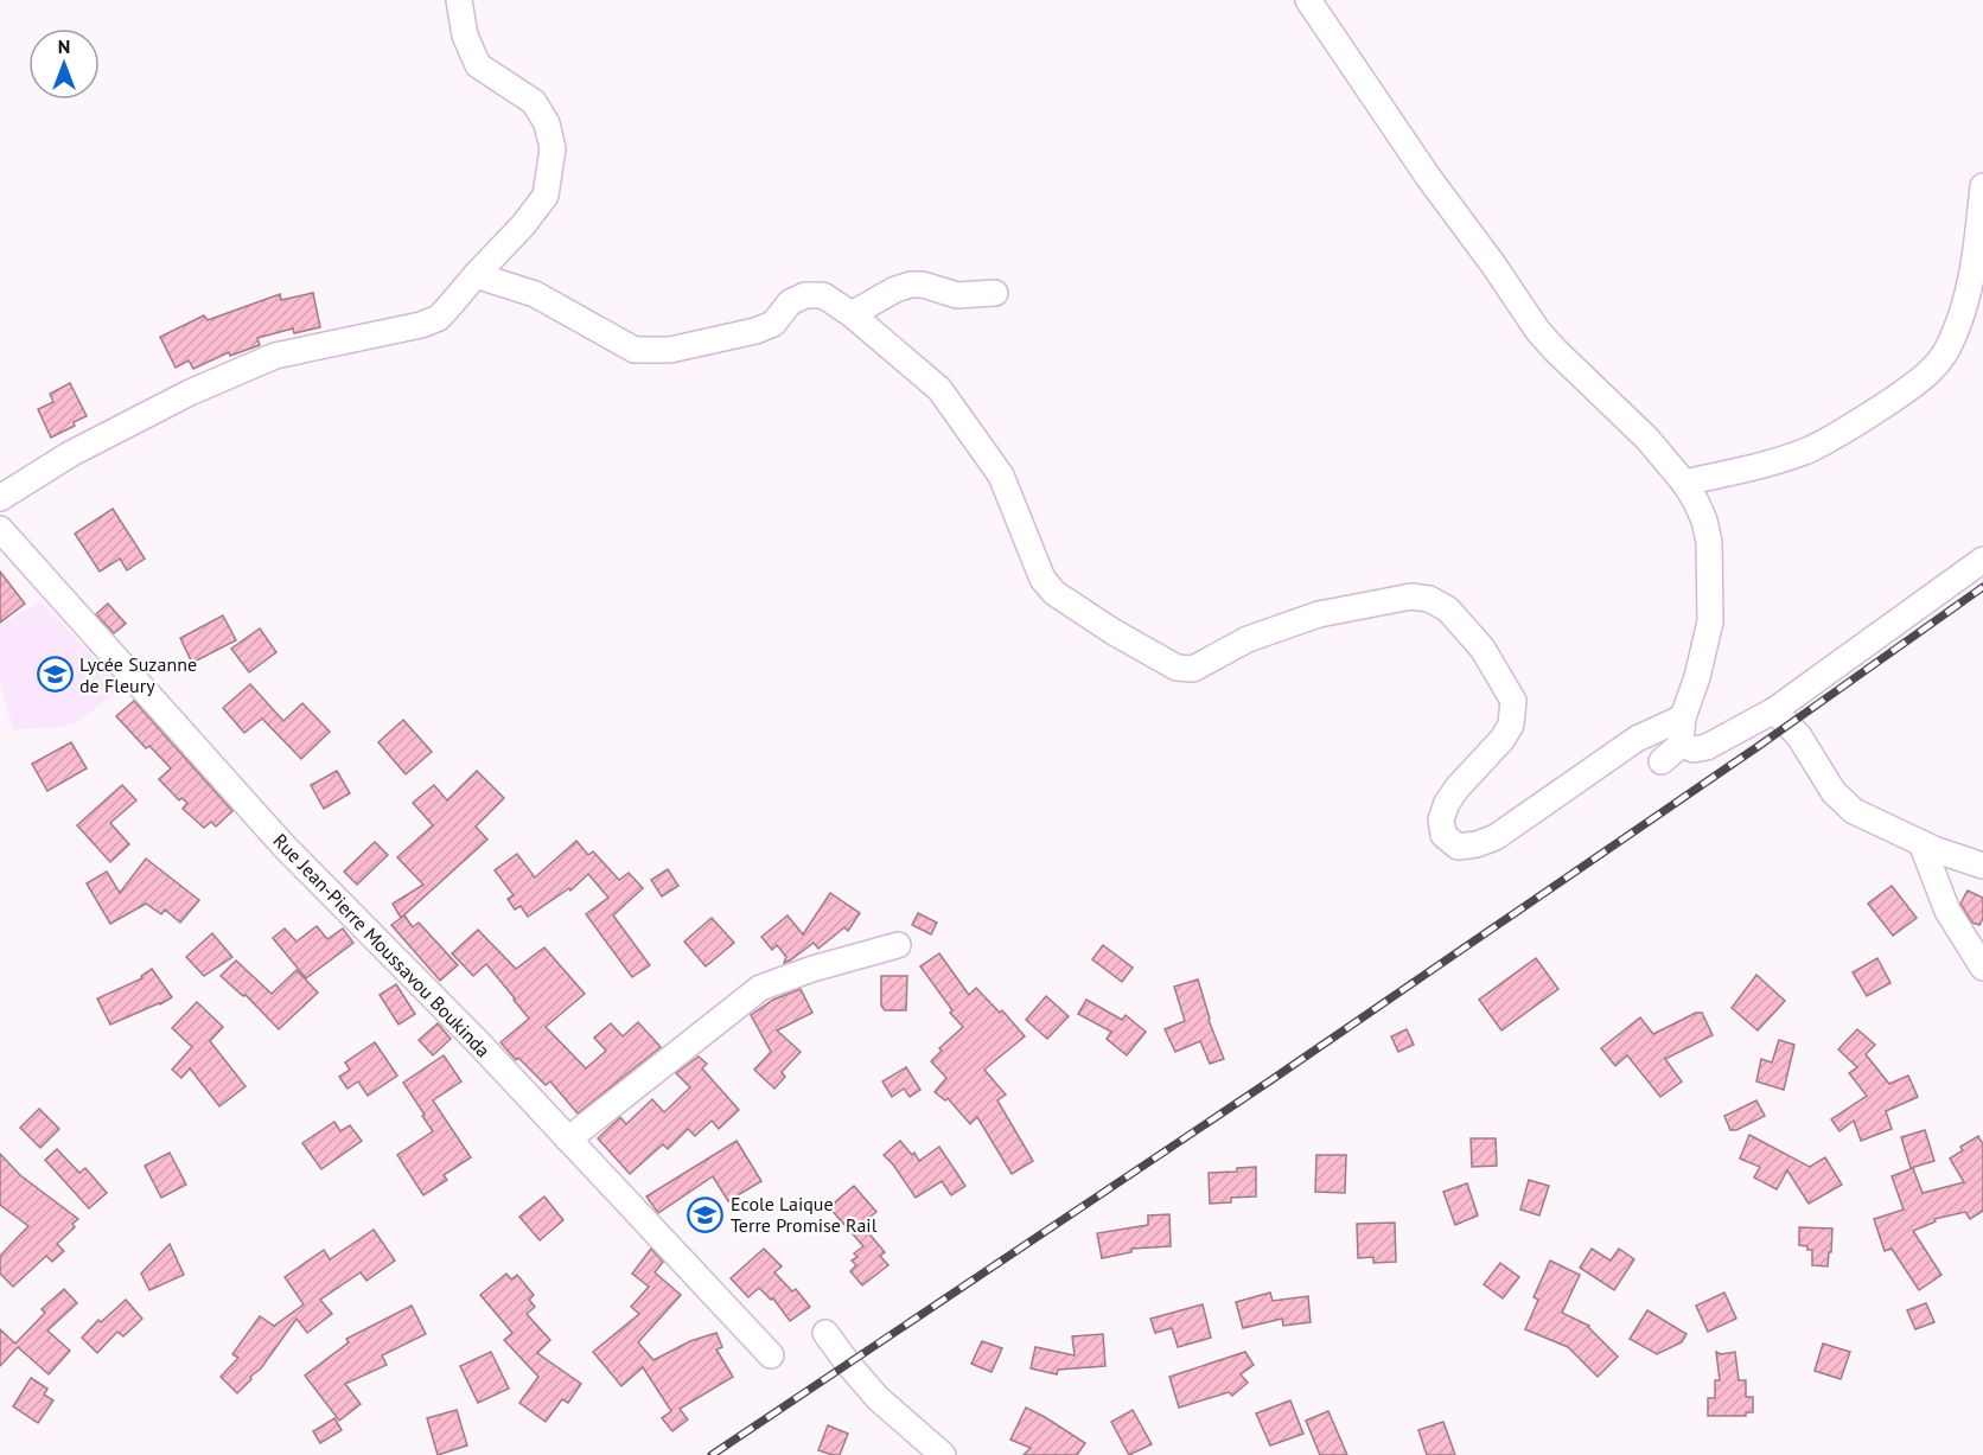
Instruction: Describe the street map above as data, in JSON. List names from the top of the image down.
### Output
{
  "streets": {
    "street": ["Rue Jean-Pierre Moussavou Boukinda"]
  },
  "places": {
    "school or university": ["Lycée Suzanne de Fleury", "Ecole Laique Terre Promise Rail"]
  },
  "north": "top"
}
